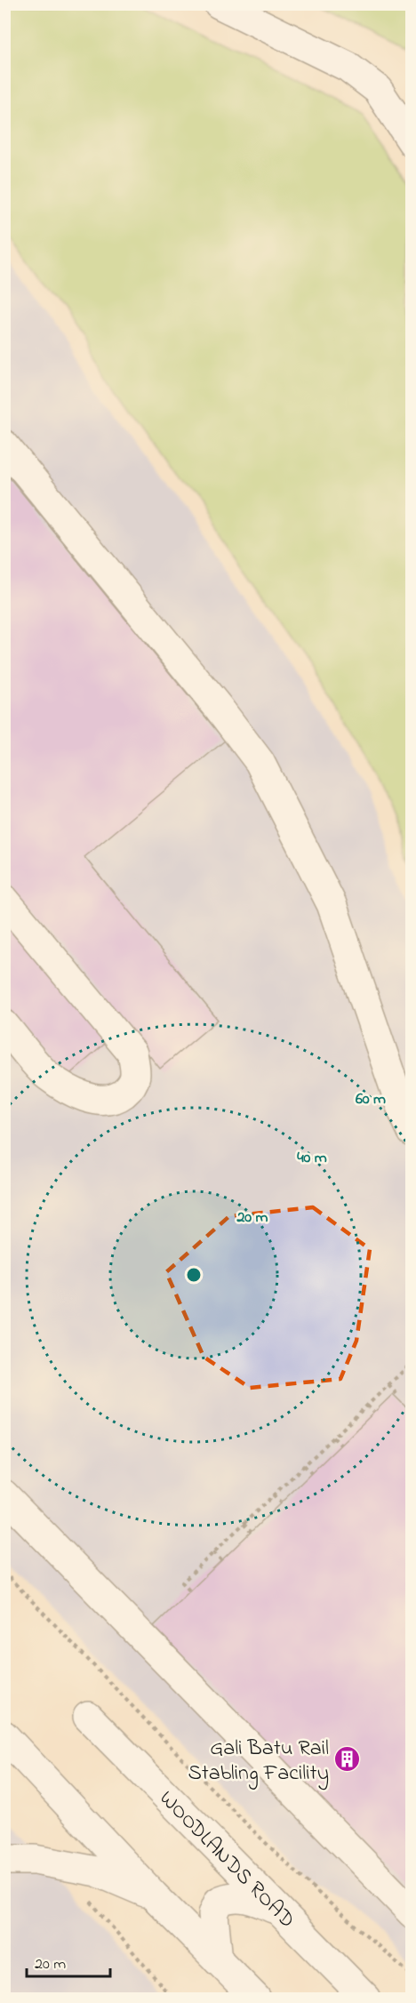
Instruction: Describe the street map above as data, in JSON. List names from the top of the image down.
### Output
{
  "streets": {
    "main road": ["WOODLANDS ROAD"]
  },
  "places": {
    "building": ["Gali Batu Rail Stabling Facility"]
  },
  "scale_bar": "20 m",
  "rings": ["60 m", "40 m", "20 m"]
}
